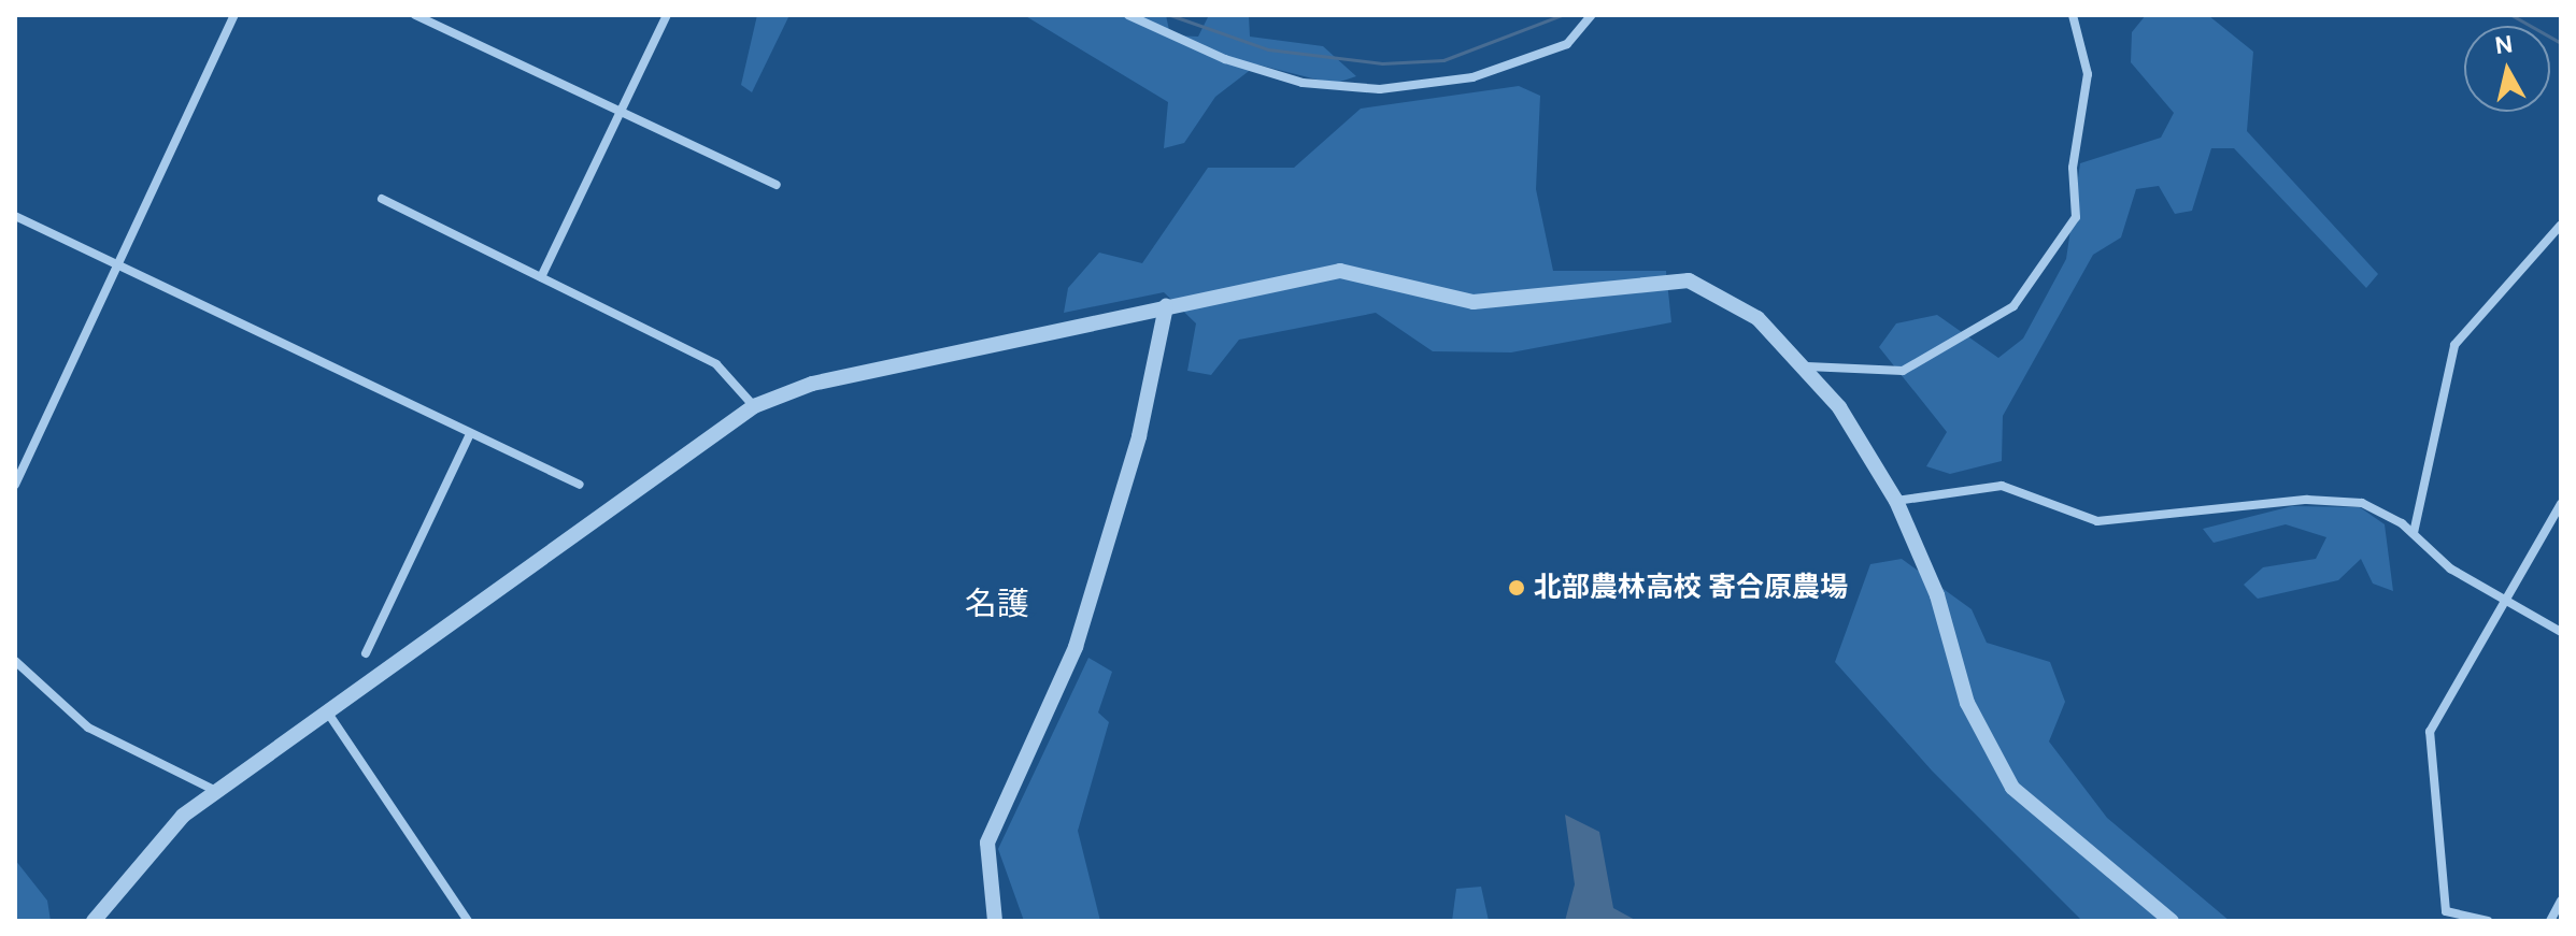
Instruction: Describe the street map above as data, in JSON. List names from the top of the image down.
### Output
{
  "districts": ["名護"],
  "places": ["北部農林高校 寄合原農場"],
  "north": "top"
}
